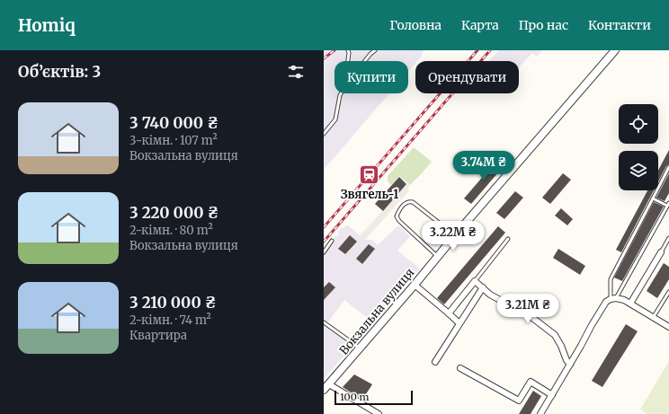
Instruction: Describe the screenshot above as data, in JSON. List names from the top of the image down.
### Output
{
  "streets": {
    "street": ["Вокзальна вулиця"]
  },
  "places": {
    "station": ["Звягель-1"]
  },
  "scale_bar": "100 m",
  "page": {
    "header": "Homiq",
    "nav": [
      "Головна",
      "Карта",
      "Про нас",
      "Контакти"
    ],
    "heading": "Об’єктів: 3",
    "chip": ["Купити", "Орендувати"],
    "list": [
      {
        "name": "3 740 000 ₴",
        "note": "3-кімн. · 107 m² · Вокзальна вулиця"
      },
      {
        "name": "3 220 000 ₴",
        "note": "2-кімн. · 80 m² · Вокзальна вулиця"
      },
      {
        "name": "3 210 000 ₴",
        "note": "2-кімн. · 74 m² · Квартира"
      }
    ],
    "price": ["3.74M ₴", "3.22M ₴", "3.21M ₴"],
    "scale": "100 m"
  }
}
